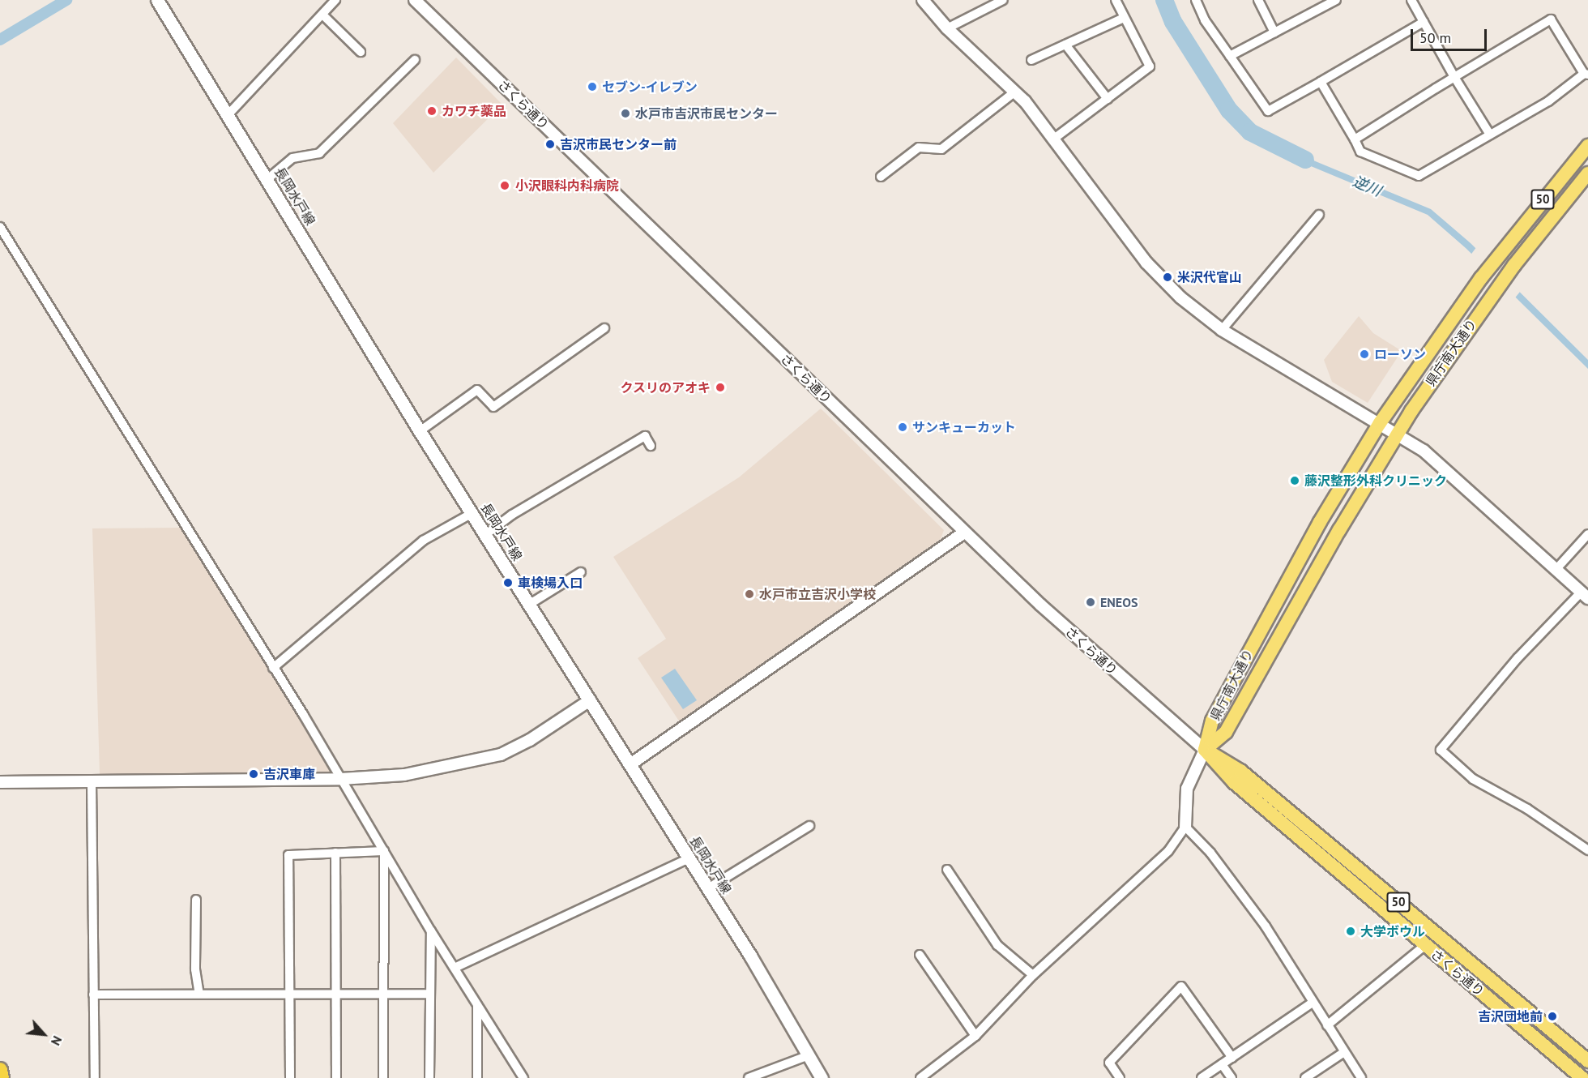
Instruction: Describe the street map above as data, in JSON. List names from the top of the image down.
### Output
{
  "streets": {
    "main road": [
      "さくら通り",
      "長岡水戸線",
      "50",
      "県庁南大通り"
    ]
  },
  "crossings": [
    ["さくら通り", "県庁南大通り"]
  ],
  "water": ["逆川"],
  "places": [
    "セブン-イレブン",
    "カワチ薬品",
    "水戸市吉沢市民センター",
    "吉沢市民センター前",
    "小沢眼科内科病院",
    "米沢代官山",
    "ローソン",
    "クスリのアオキ",
    "サンキューカット",
    "藤沢整形外科クリニック",
    "車検場入口",
    "水戸市立吉沢小学校",
    "ENEOS",
    "吉沢車庫",
    "大学ボウル",
    "吉沢団地前"
  ],
  "scale_bar": "50 m",
  "north": "bottom right"
}
